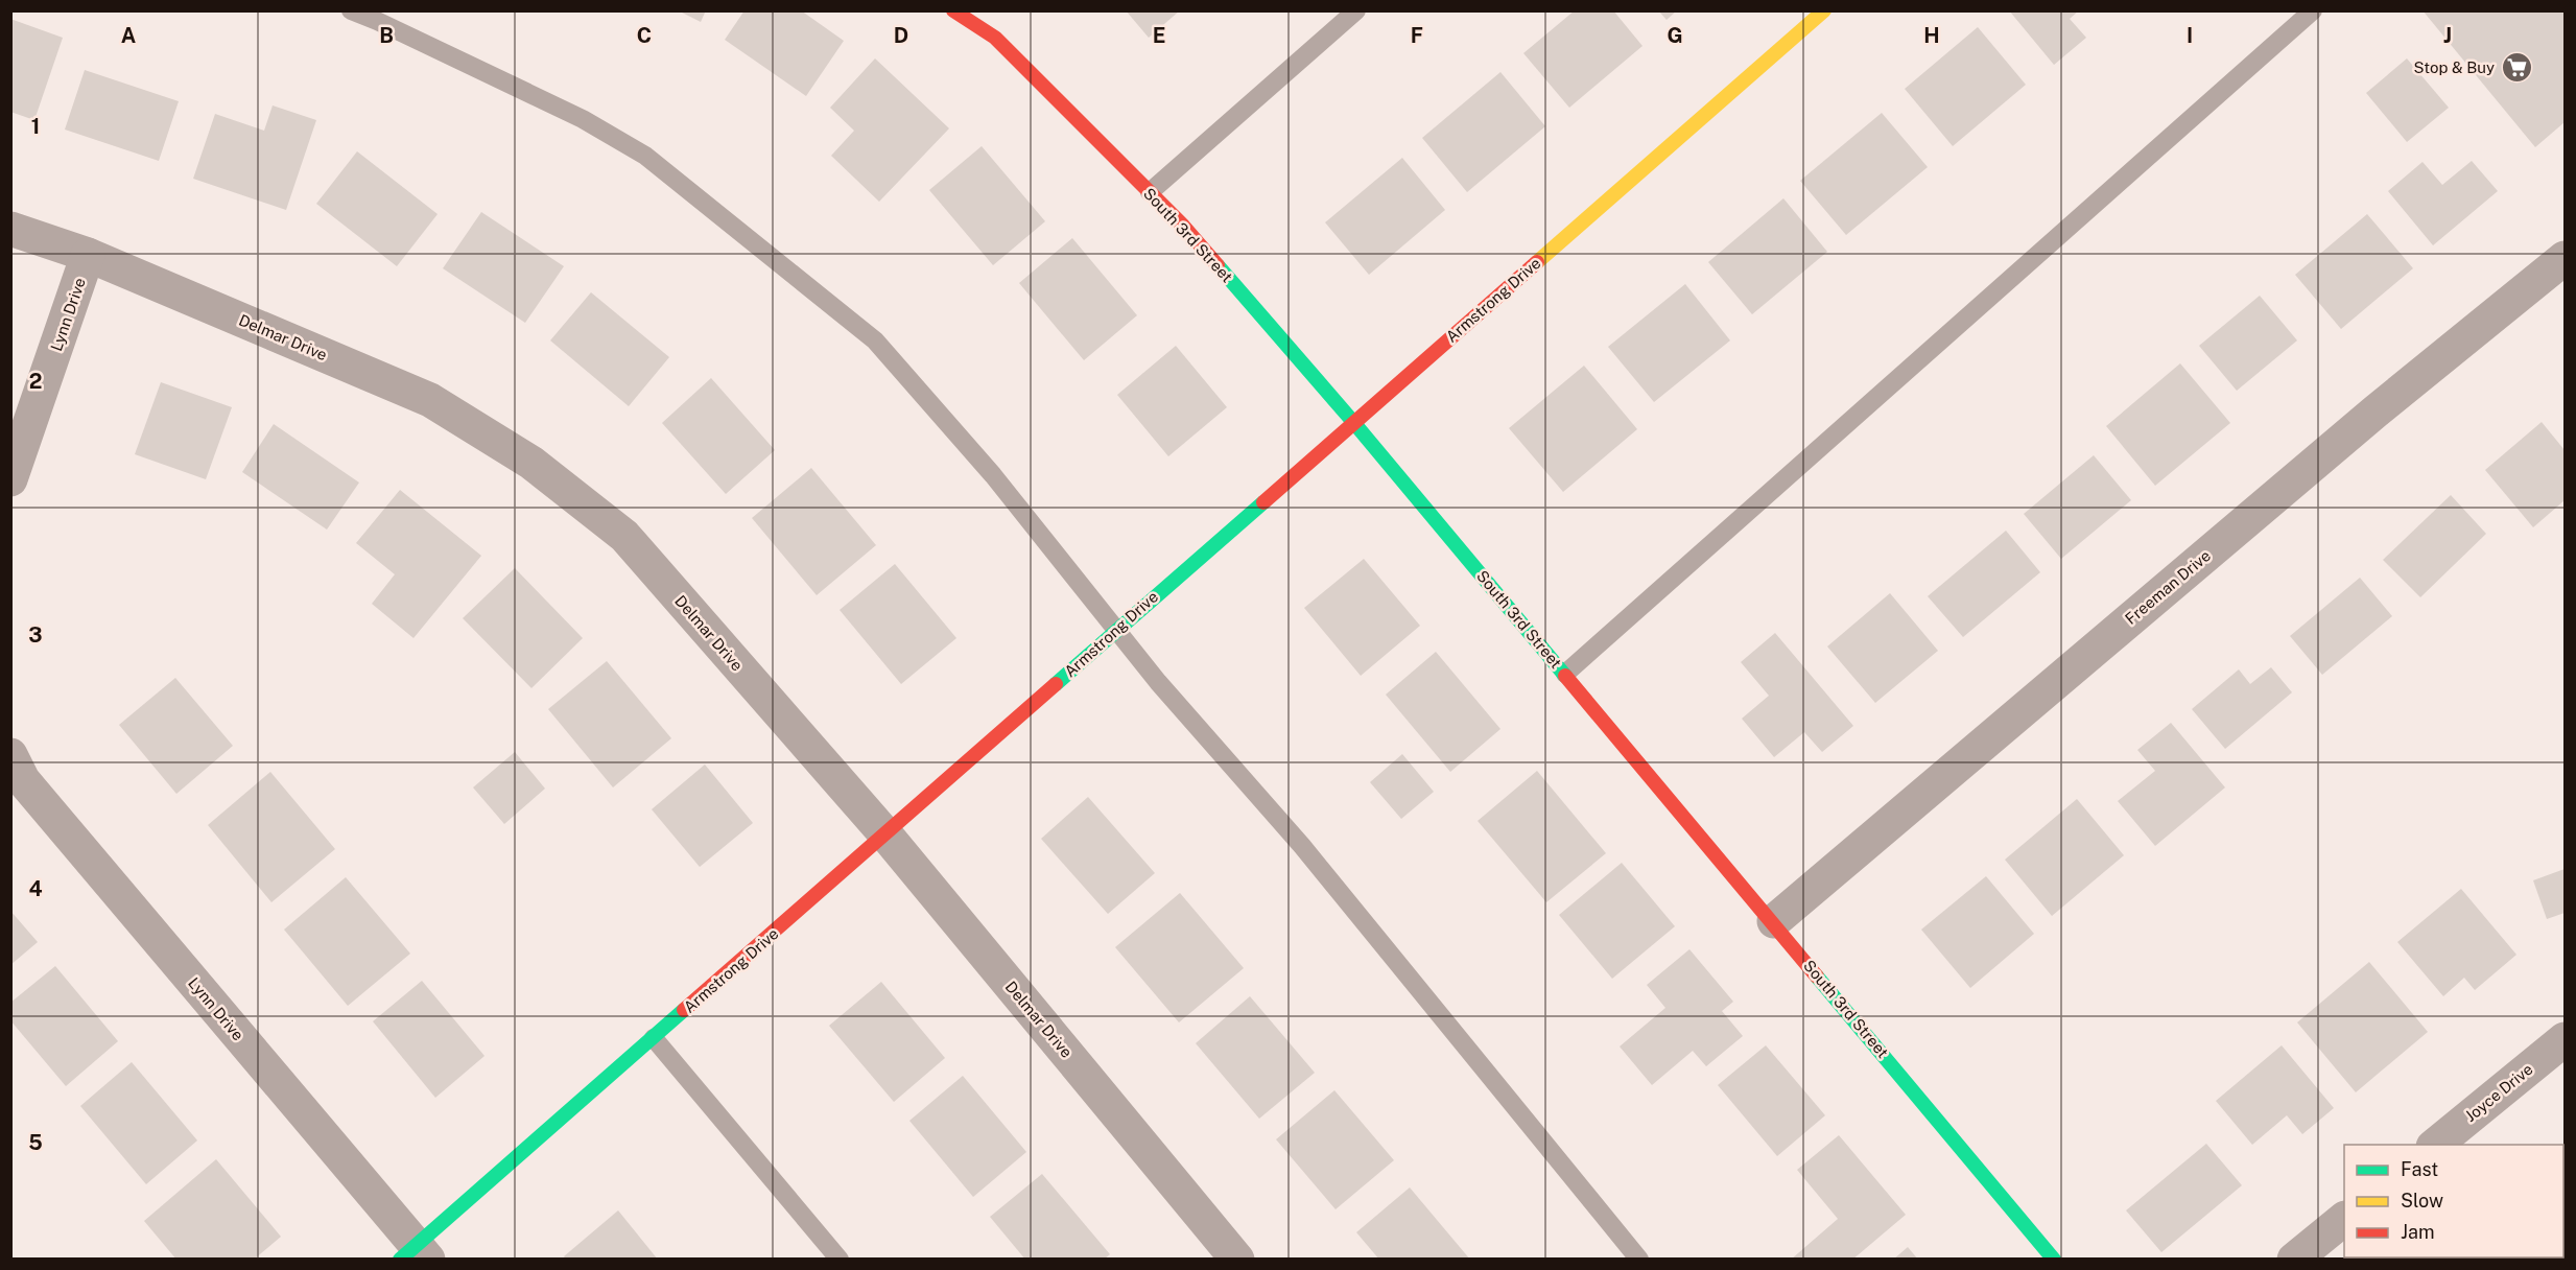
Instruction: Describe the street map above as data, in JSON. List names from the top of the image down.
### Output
{
  "streets": {
    "street": [
      "South 3rd Street",
      "Armstrong Drive",
      "Lynn Drive",
      "Delmar Drive",
      "Freeman Drive",
      "Joyce Drive"
    ]
  },
  "crossings": [
    ["South 3rd Street", "Armstrong Drive"],
    ["South 3rd Street", "Freeman Drive"],
    ["Armstrong Drive", "Lynn Drive"],
    ["Armstrong Drive", "Delmar Drive"],
    ["Lynn Drive", "Delmar Drive"]
  ],
  "places": {
    "supermarket": ["Stop & Buy"]
  },
  "legend": ["Fast", "Slow", "Jam"],
  "grid": {
    "columns": [
      "A",
      "B",
      "C",
      "D",
      "E",
      "F",
      "G",
      "H",
      "I",
      "J"
    ],
    "rows": [
      "1",
      "2",
      "3",
      "4",
      "5"
    ]
  }
}
